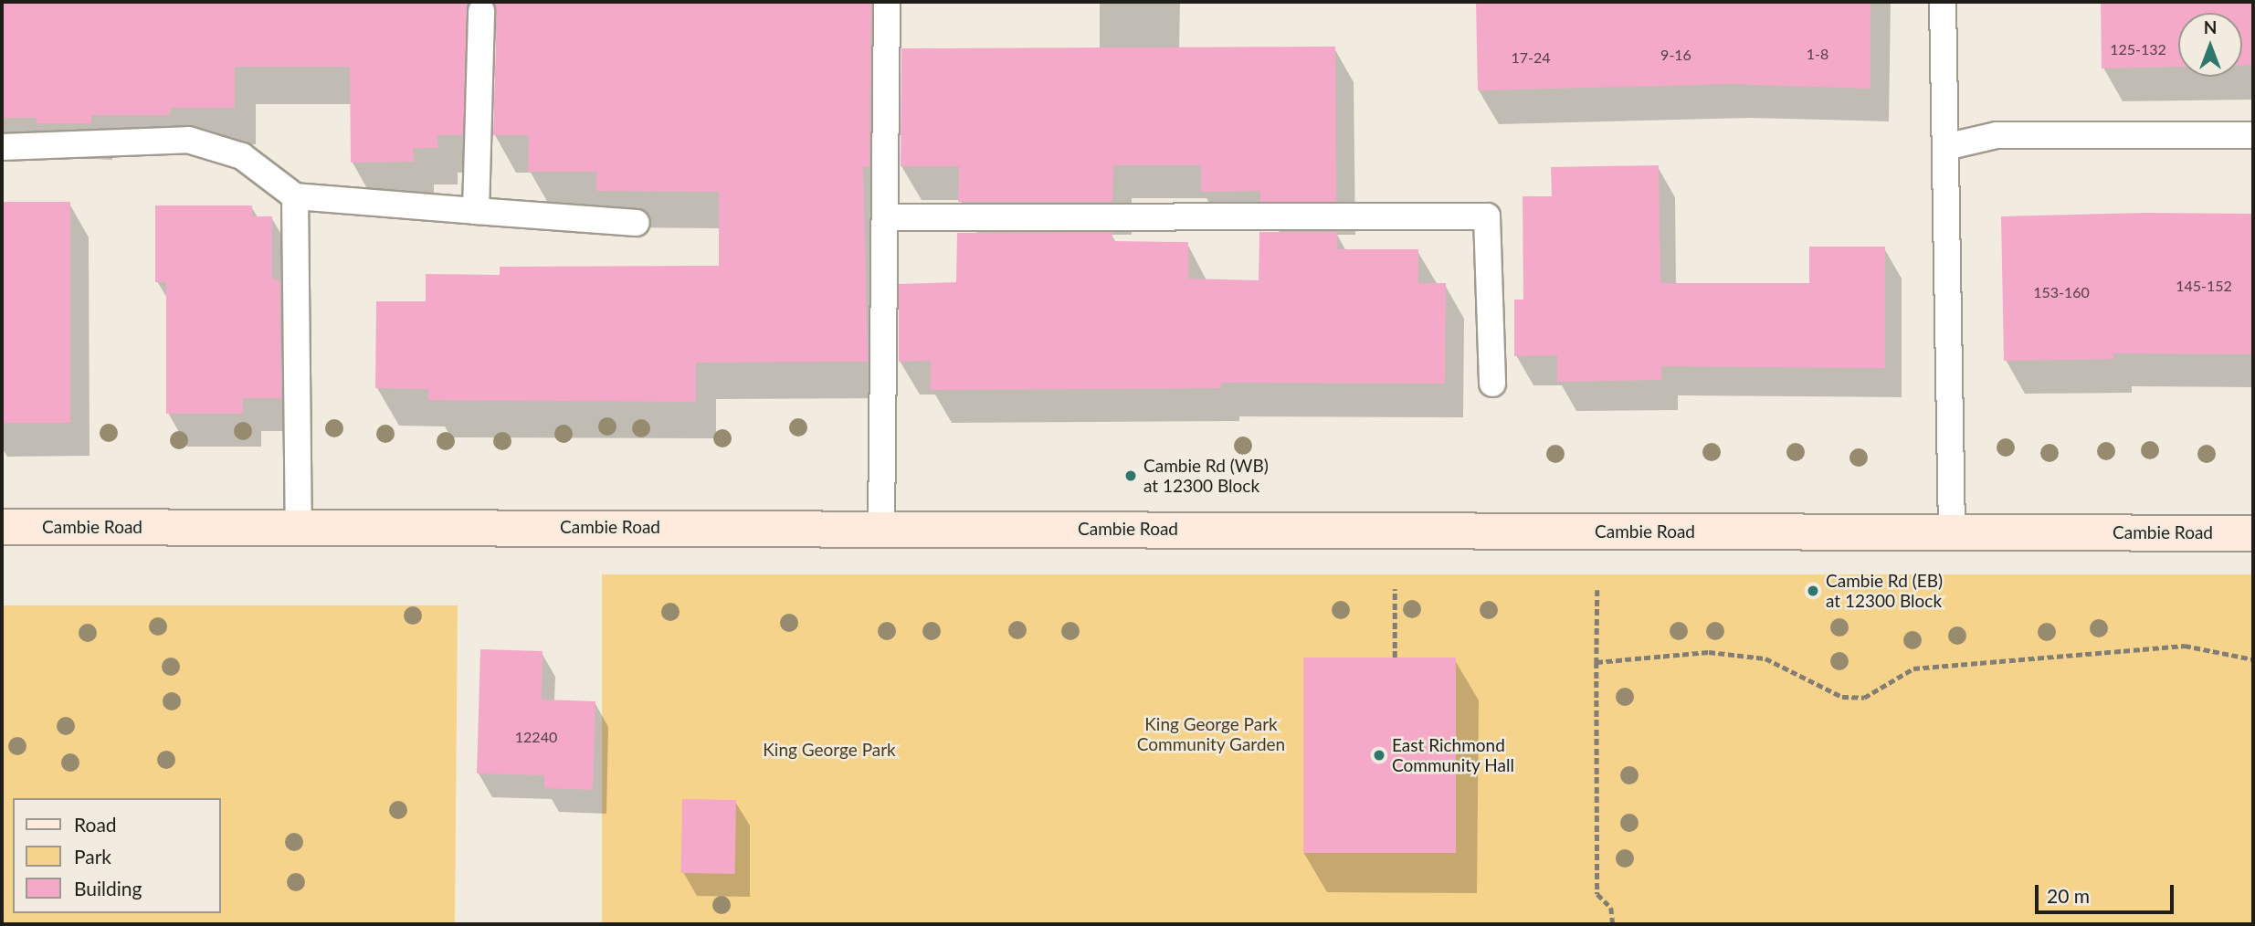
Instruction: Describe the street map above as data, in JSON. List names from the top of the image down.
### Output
{
  "streets": {
    "main road": ["Cambie Road"]
  },
  "parks": ["King George Park Community Garden", "King George Park"],
  "places": ["Cambie Rd (WB) at 12300 Block", "Cambie Rd (EB) at 12300 Block", "East Richmond Community Hall"],
  "house_numbers": [
    "125-132",
    "1-8",
    "9-16",
    "17-24",
    "145-152",
    "153-160",
    "12240"
  ],
  "legend": ["Road", "Park", "Building"],
  "scale_bar": "20 m",
  "north": "top"
}
